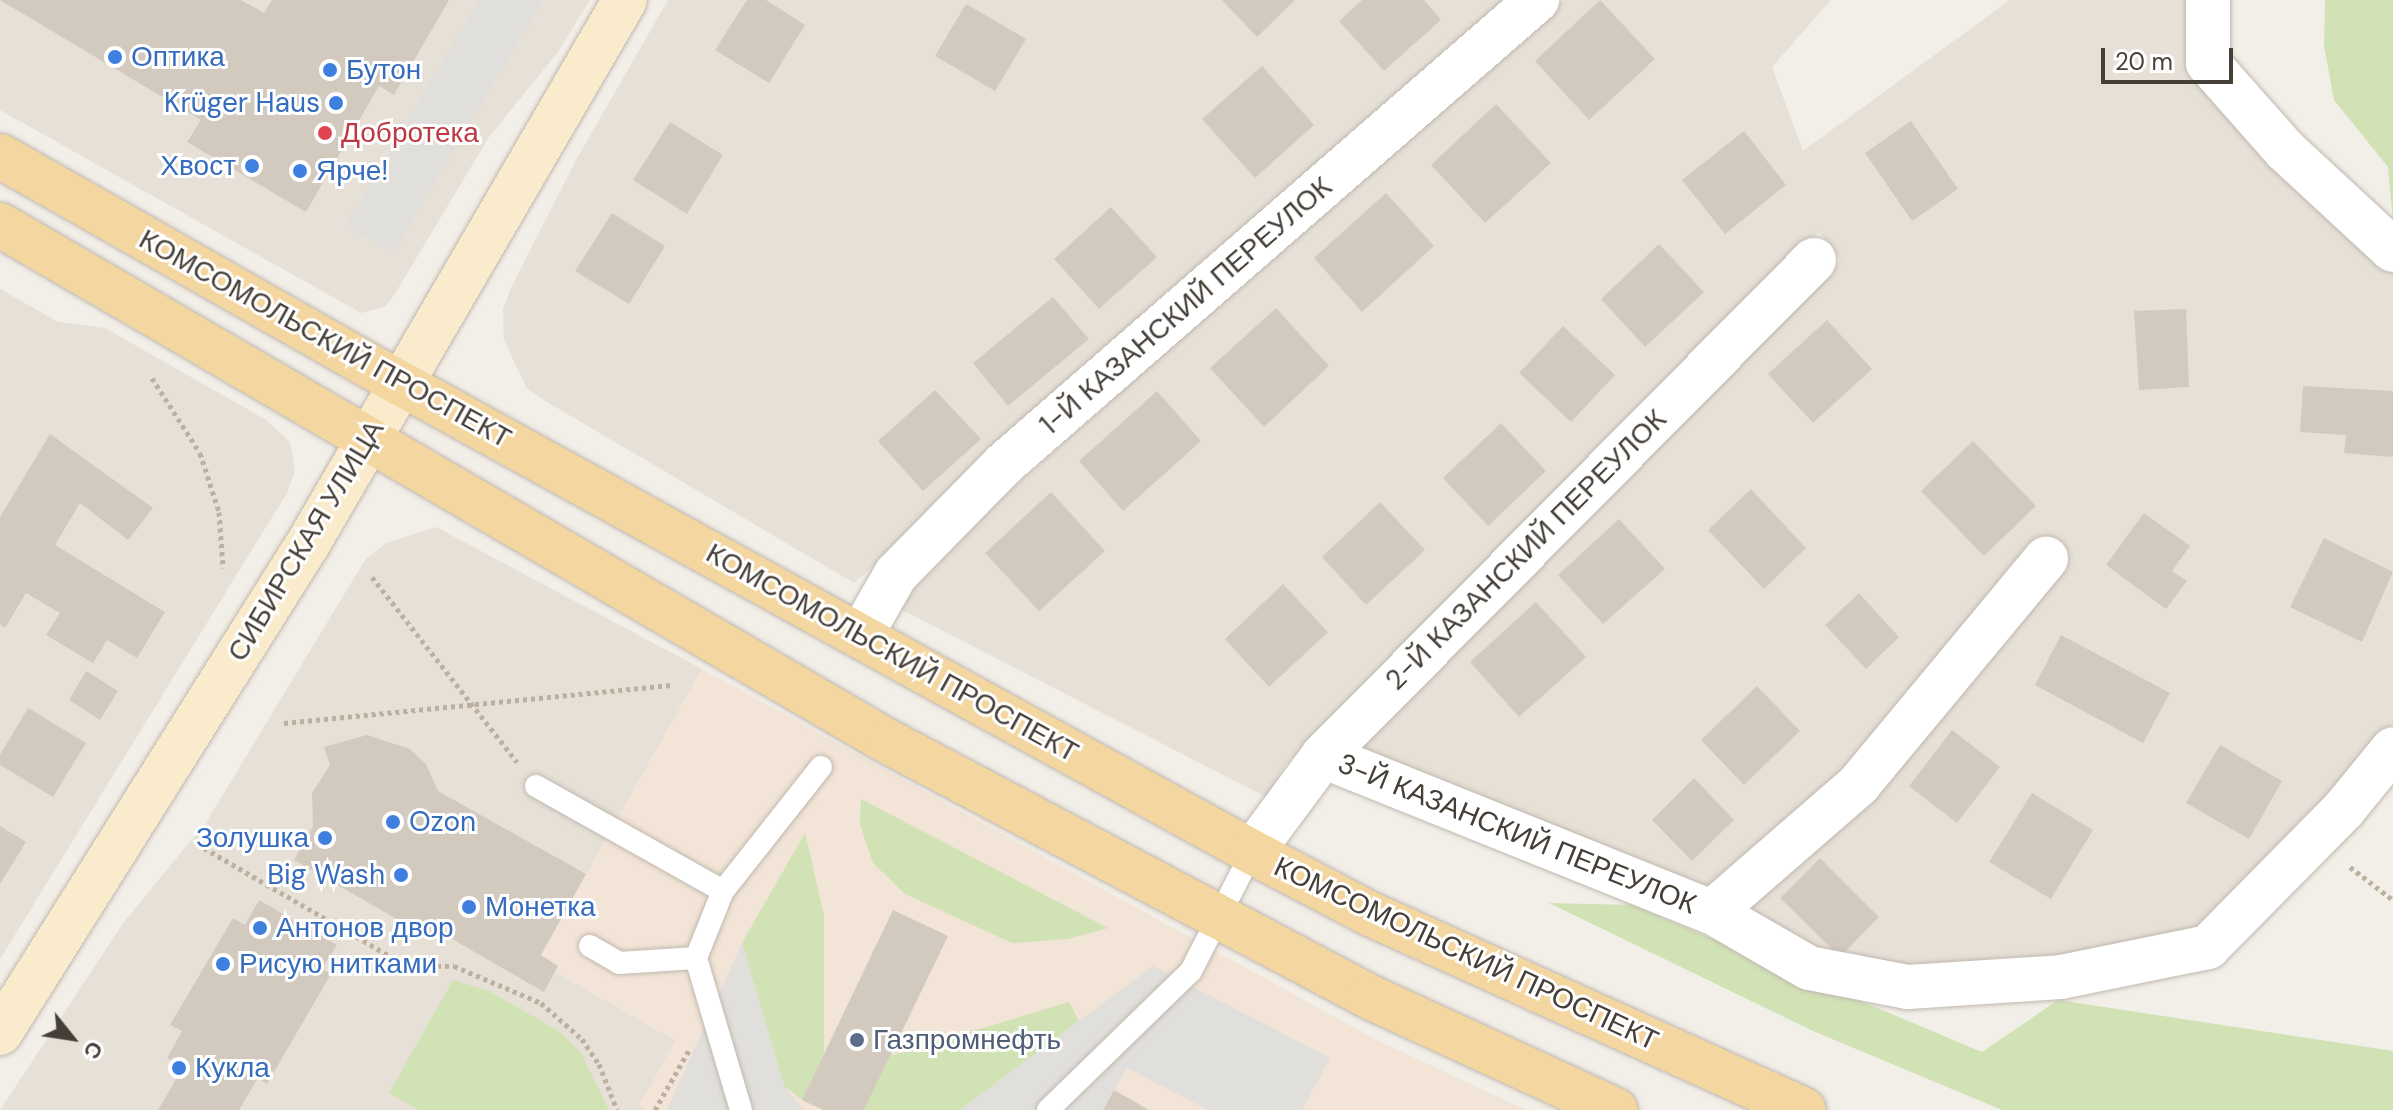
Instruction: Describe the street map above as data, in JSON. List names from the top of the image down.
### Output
{
  "streets": {
    "main road": ["КОМСОМОЛЬСКИЙ ПРОСПЕКТ", "СИБИРСКАЯ УЛИЦА"],
    "street": ["1-Й КАЗАНСКИЙ ПЕРЕУЛОК", "2-Й КАЗАНСКИЙ ПЕРЕУЛОК", "3-Й КАЗАНСКИЙ ПЕРЕУЛОК"]
  },
  "crossings": [
    ["1-Й КАЗАНСКИЙ ПЕРЕУЛОК", "КОМСОМОЛЬСКИЙ ПРОСПЕКТ"],
    ["КОМСОМОЛЬСКИЙ ПРОСПЕКТ", "СИБИРСКАЯ УЛИЦА"],
    ["КОМСОМОЛЬСКИЙ ПРОСПЕКТ", "2-Й КАЗАНСКИЙ ПЕРЕУЛОК"],
    ["2-Й КАЗАНСКИЙ ПЕРЕУЛОК", "3-Й КАЗАНСКИЙ ПЕРЕУЛОК"]
  ],
  "places": [
    "Оптика",
    "Бутон",
    "Krüger Haus",
    "Добротека",
    "Хвост",
    "Ярче!",
    "Ozon",
    "Золушка",
    "Big Wash",
    "Монетка",
    "Антонов двор",
    "Рисую нитками",
    "Газпромнефть",
    "Кукла"
  ],
  "scale_bar": "20 m",
  "north": "bottom right"
}
